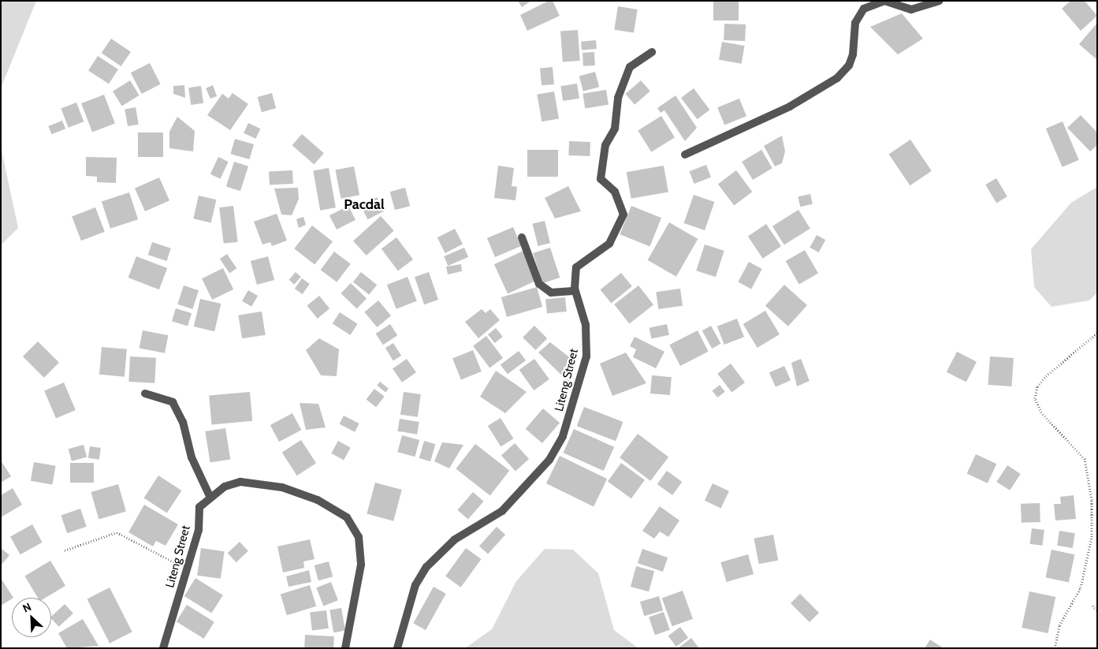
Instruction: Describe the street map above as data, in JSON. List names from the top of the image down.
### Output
{
  "streets": {
    "street": ["Liteng Street"]
  },
  "districts": ["Pacdal"],
  "north": "top left"
}
